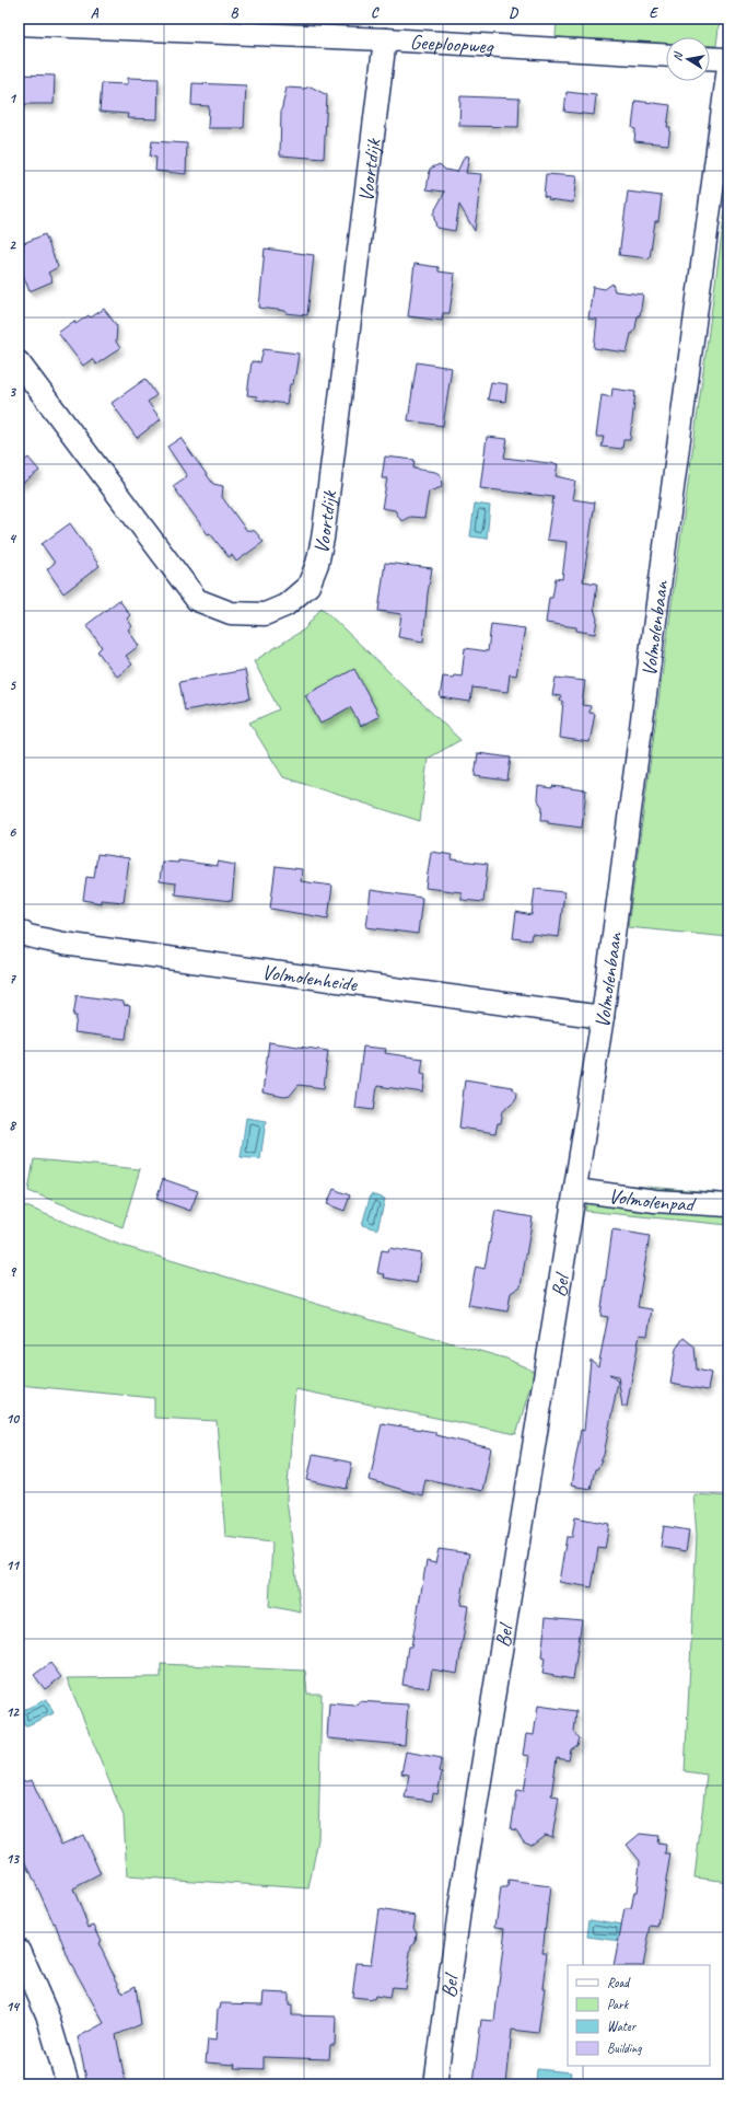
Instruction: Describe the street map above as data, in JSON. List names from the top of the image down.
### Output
{
  "streets": {
    "street": [
      "Geeploopweg",
      "Voortdijk",
      "Volmolenbaan",
      "Volmolenheide",
      "Volmolenpad",
      "Bel"
    ]
  },
  "crossings": [
    ["Geeploopweg", "Voortdijk"],
    ["Volmolenbaan", "Volmolenheide"],
    ["Volmolenbaan", "Volmolenpad"],
    ["Volmolenbaan", "Bel"],
    ["Volmolenpad", "Bel"]
  ],
  "legend": [
    "Road",
    "Park",
    "Water",
    "Building"
  ],
  "north": "left",
  "grid": {
    "columns": [
      "A",
      "B",
      "C",
      "D",
      "E"
    ],
    "rows": [
      "1",
      "2",
      "3",
      "4",
      "5",
      "6",
      "7",
      "8",
      "9",
      "10",
      "11",
      "12",
      "13",
      "14"
    ]
  }
}
